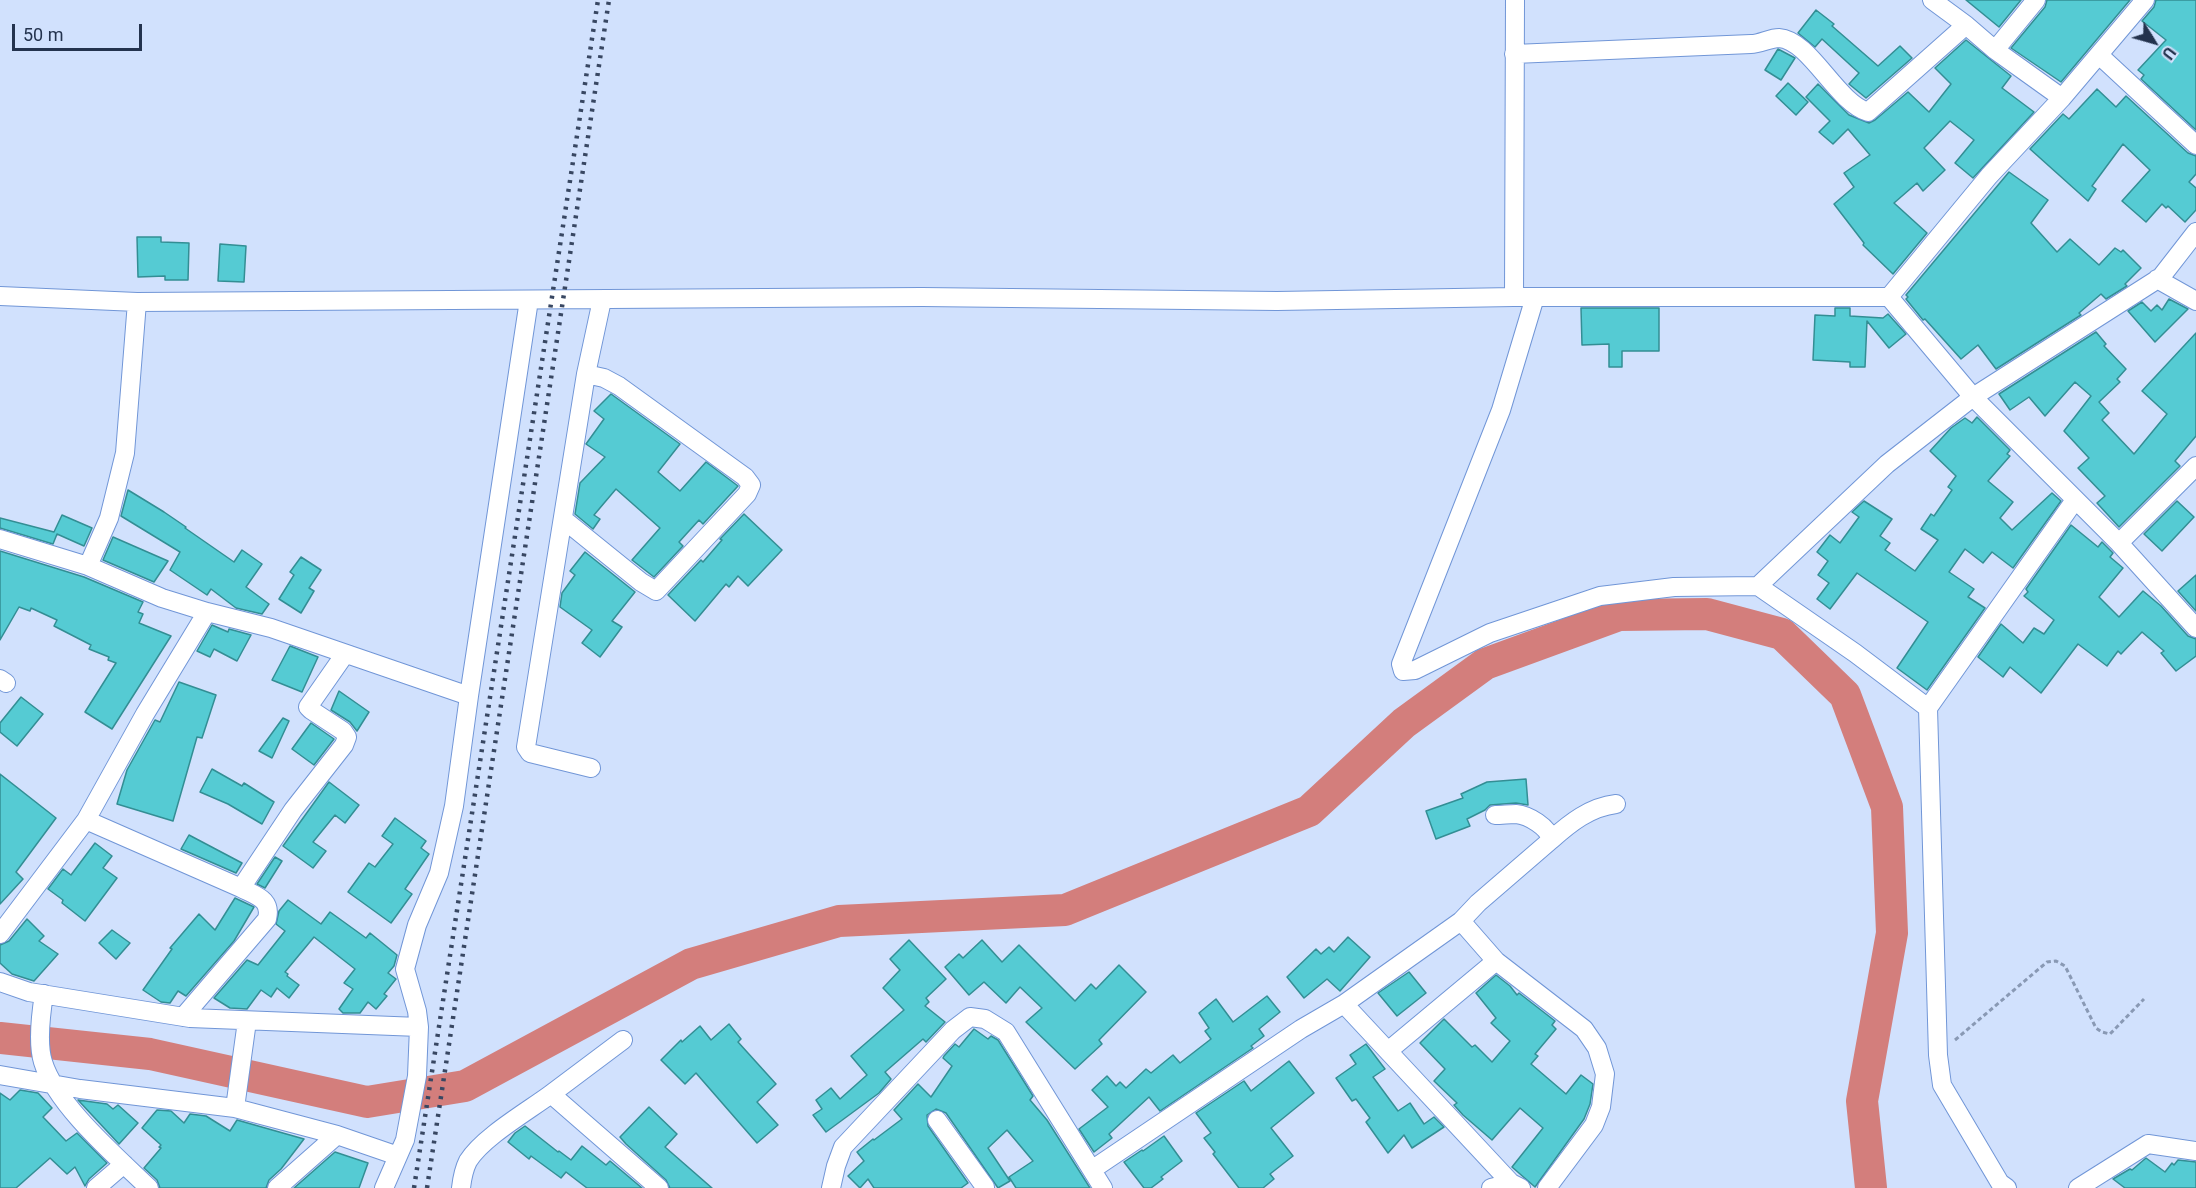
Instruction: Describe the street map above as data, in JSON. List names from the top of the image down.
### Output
{
  "scale_bar": "50 m",
  "north": "bottom right"
}
